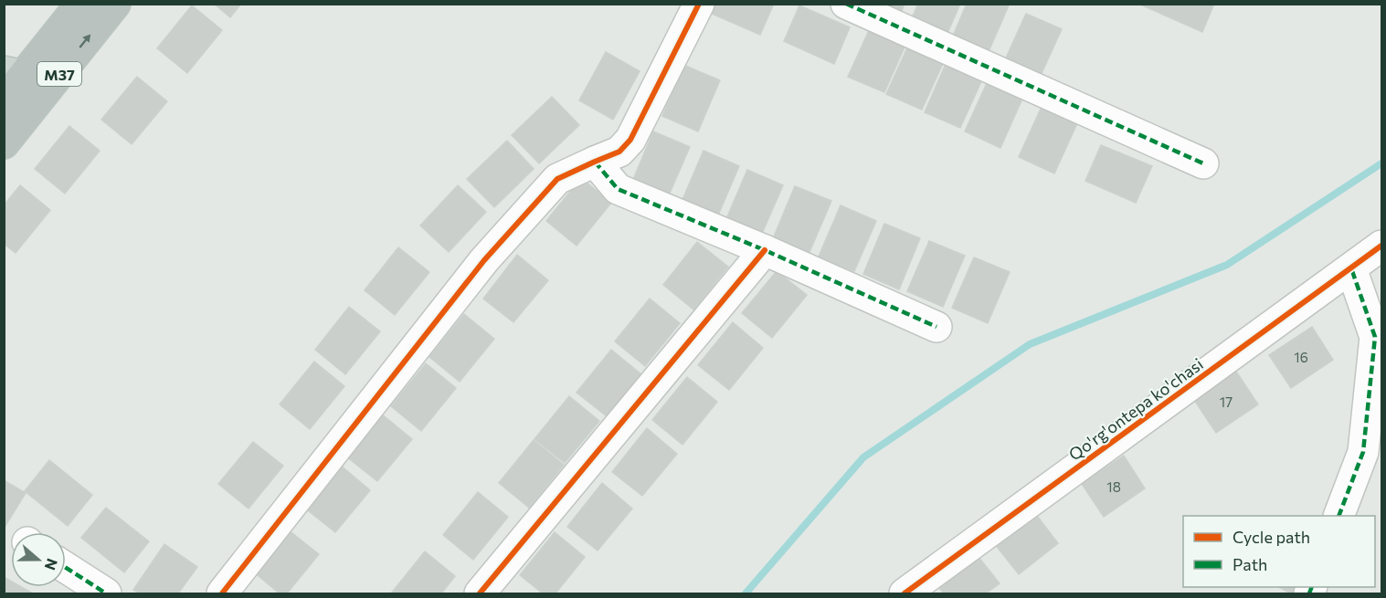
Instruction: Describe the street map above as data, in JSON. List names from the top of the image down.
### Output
{
  "streets": {
    "highway": ["M37"],
    "street": ["Qo'rg'ontepa ko'chasi"]
  },
  "house_numbers": ["16", "17", "18"],
  "legend": ["Cycle path", "Path"],
  "north": "right"
}
